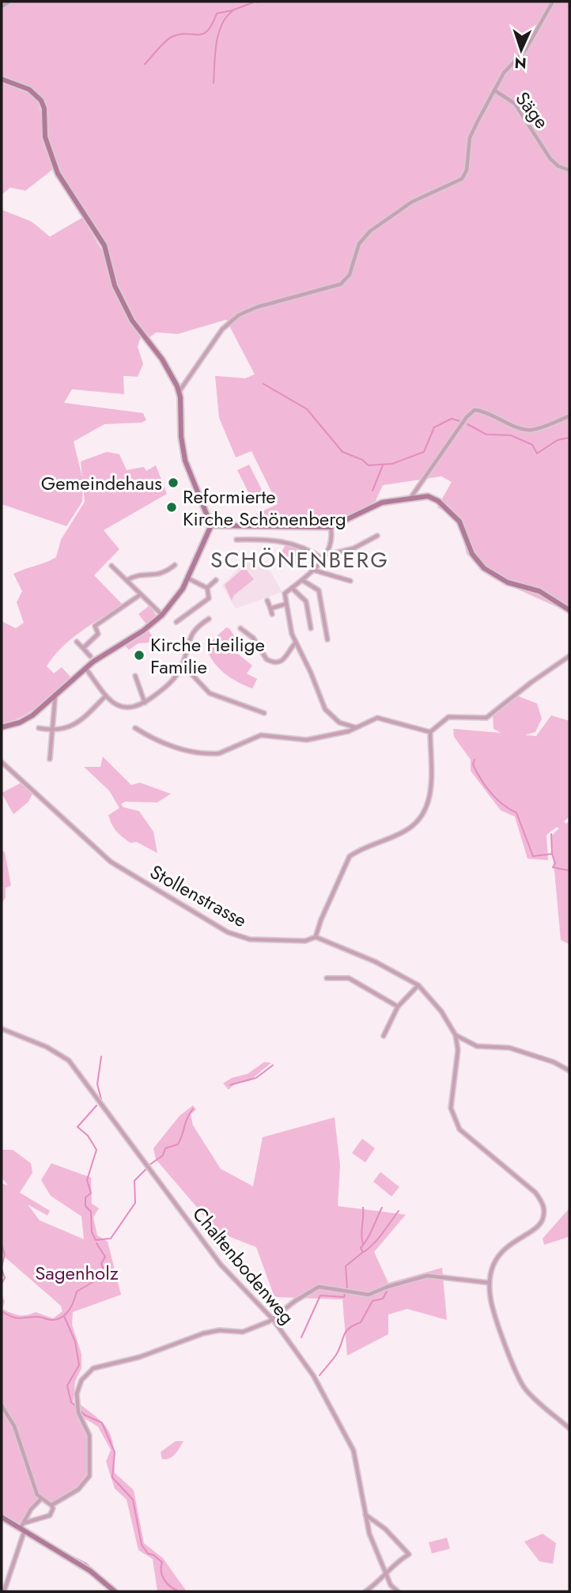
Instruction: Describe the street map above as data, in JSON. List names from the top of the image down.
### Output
{
  "streets": {
    "street": ["Säge", "Stollenstrasse", "Chaltenbodenweg"]
  },
  "districts": ["SCHÖNENBERG"],
  "parks": ["Sagenholz"],
  "places": ["Gemeindehaus", "Reformierte Kirche Schönenberg", "Kirche Heilige Familie"],
  "north": "bottom"
}
